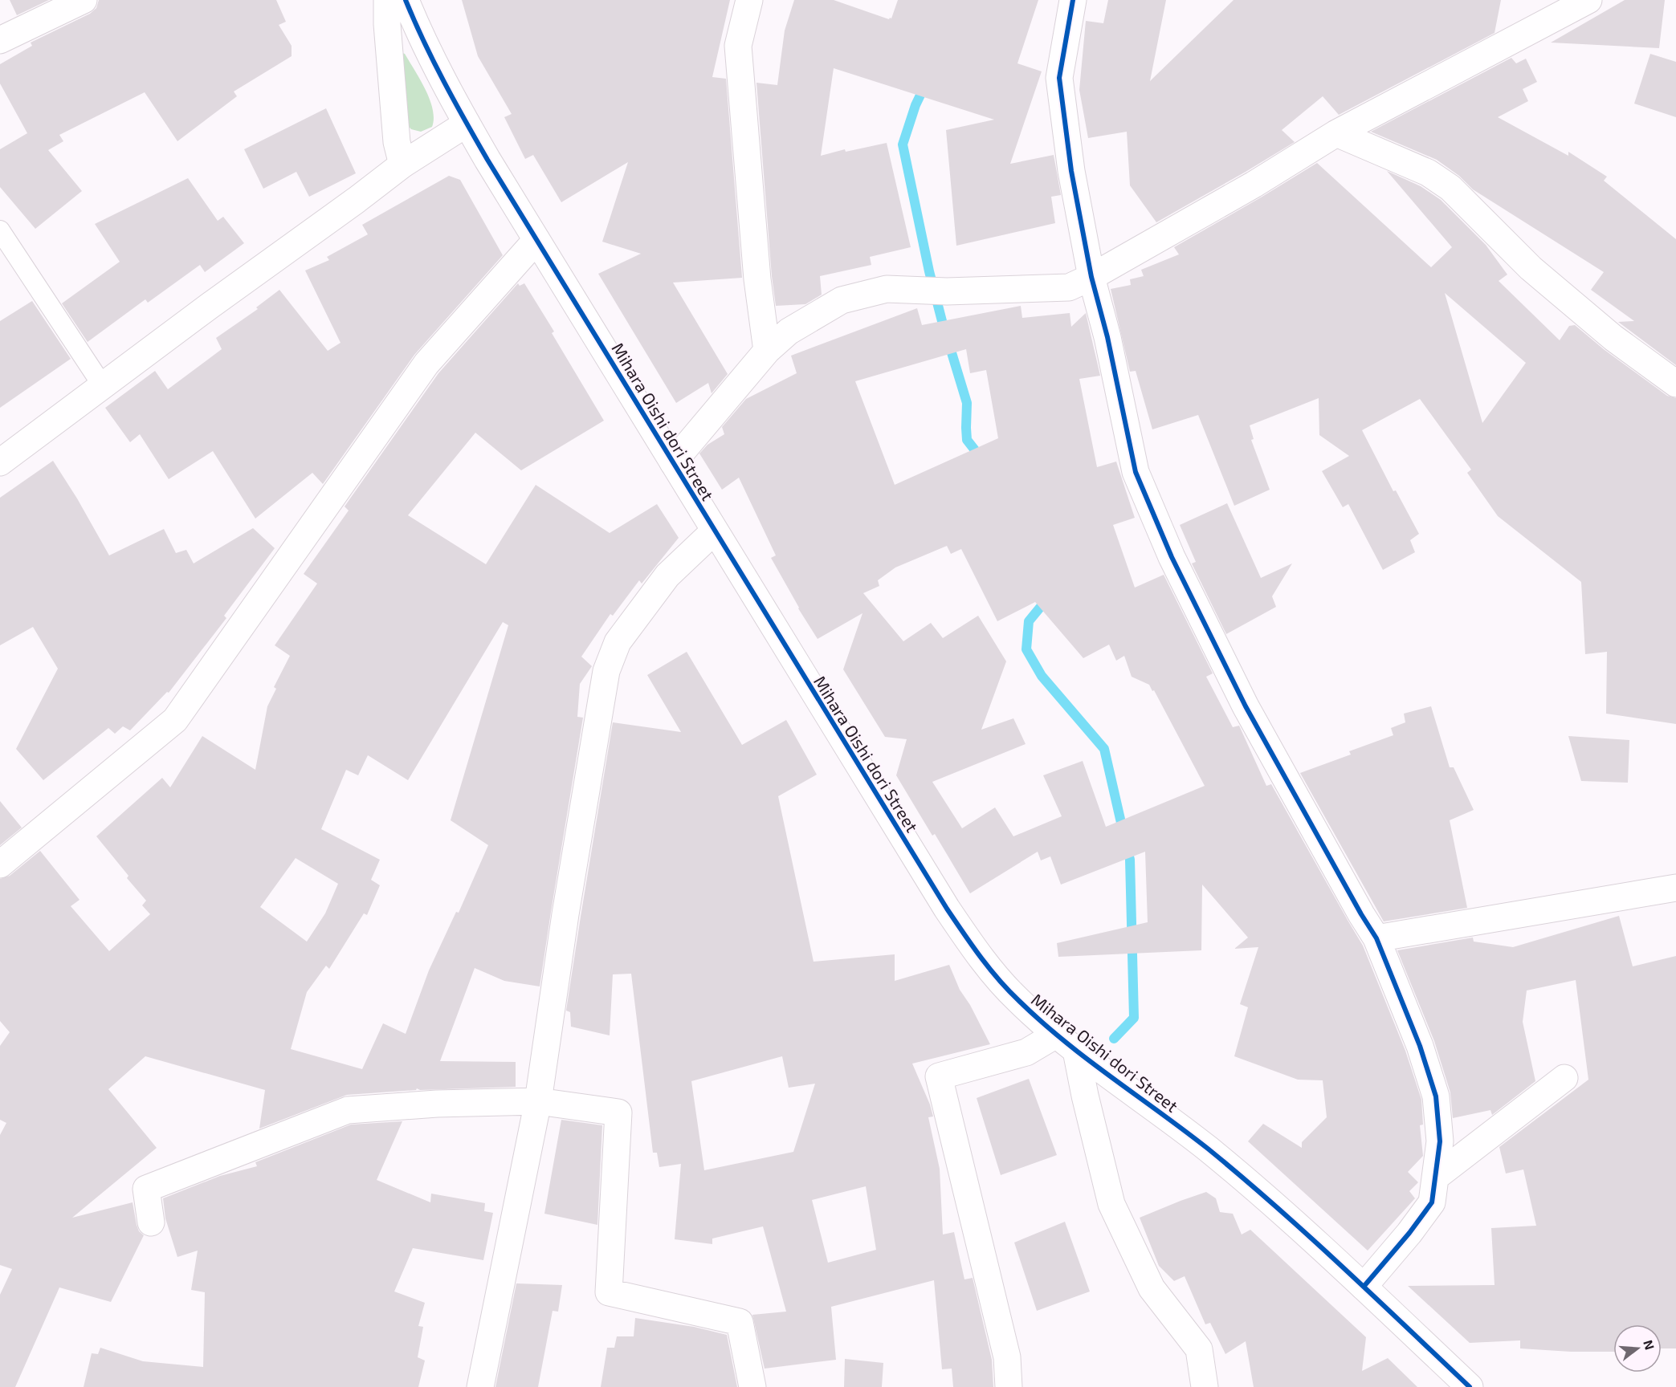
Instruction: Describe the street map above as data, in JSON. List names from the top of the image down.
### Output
{
  "streets": {
    "street": ["Mihara Oishi dori Street"]
  },
  "north": "right"
}
